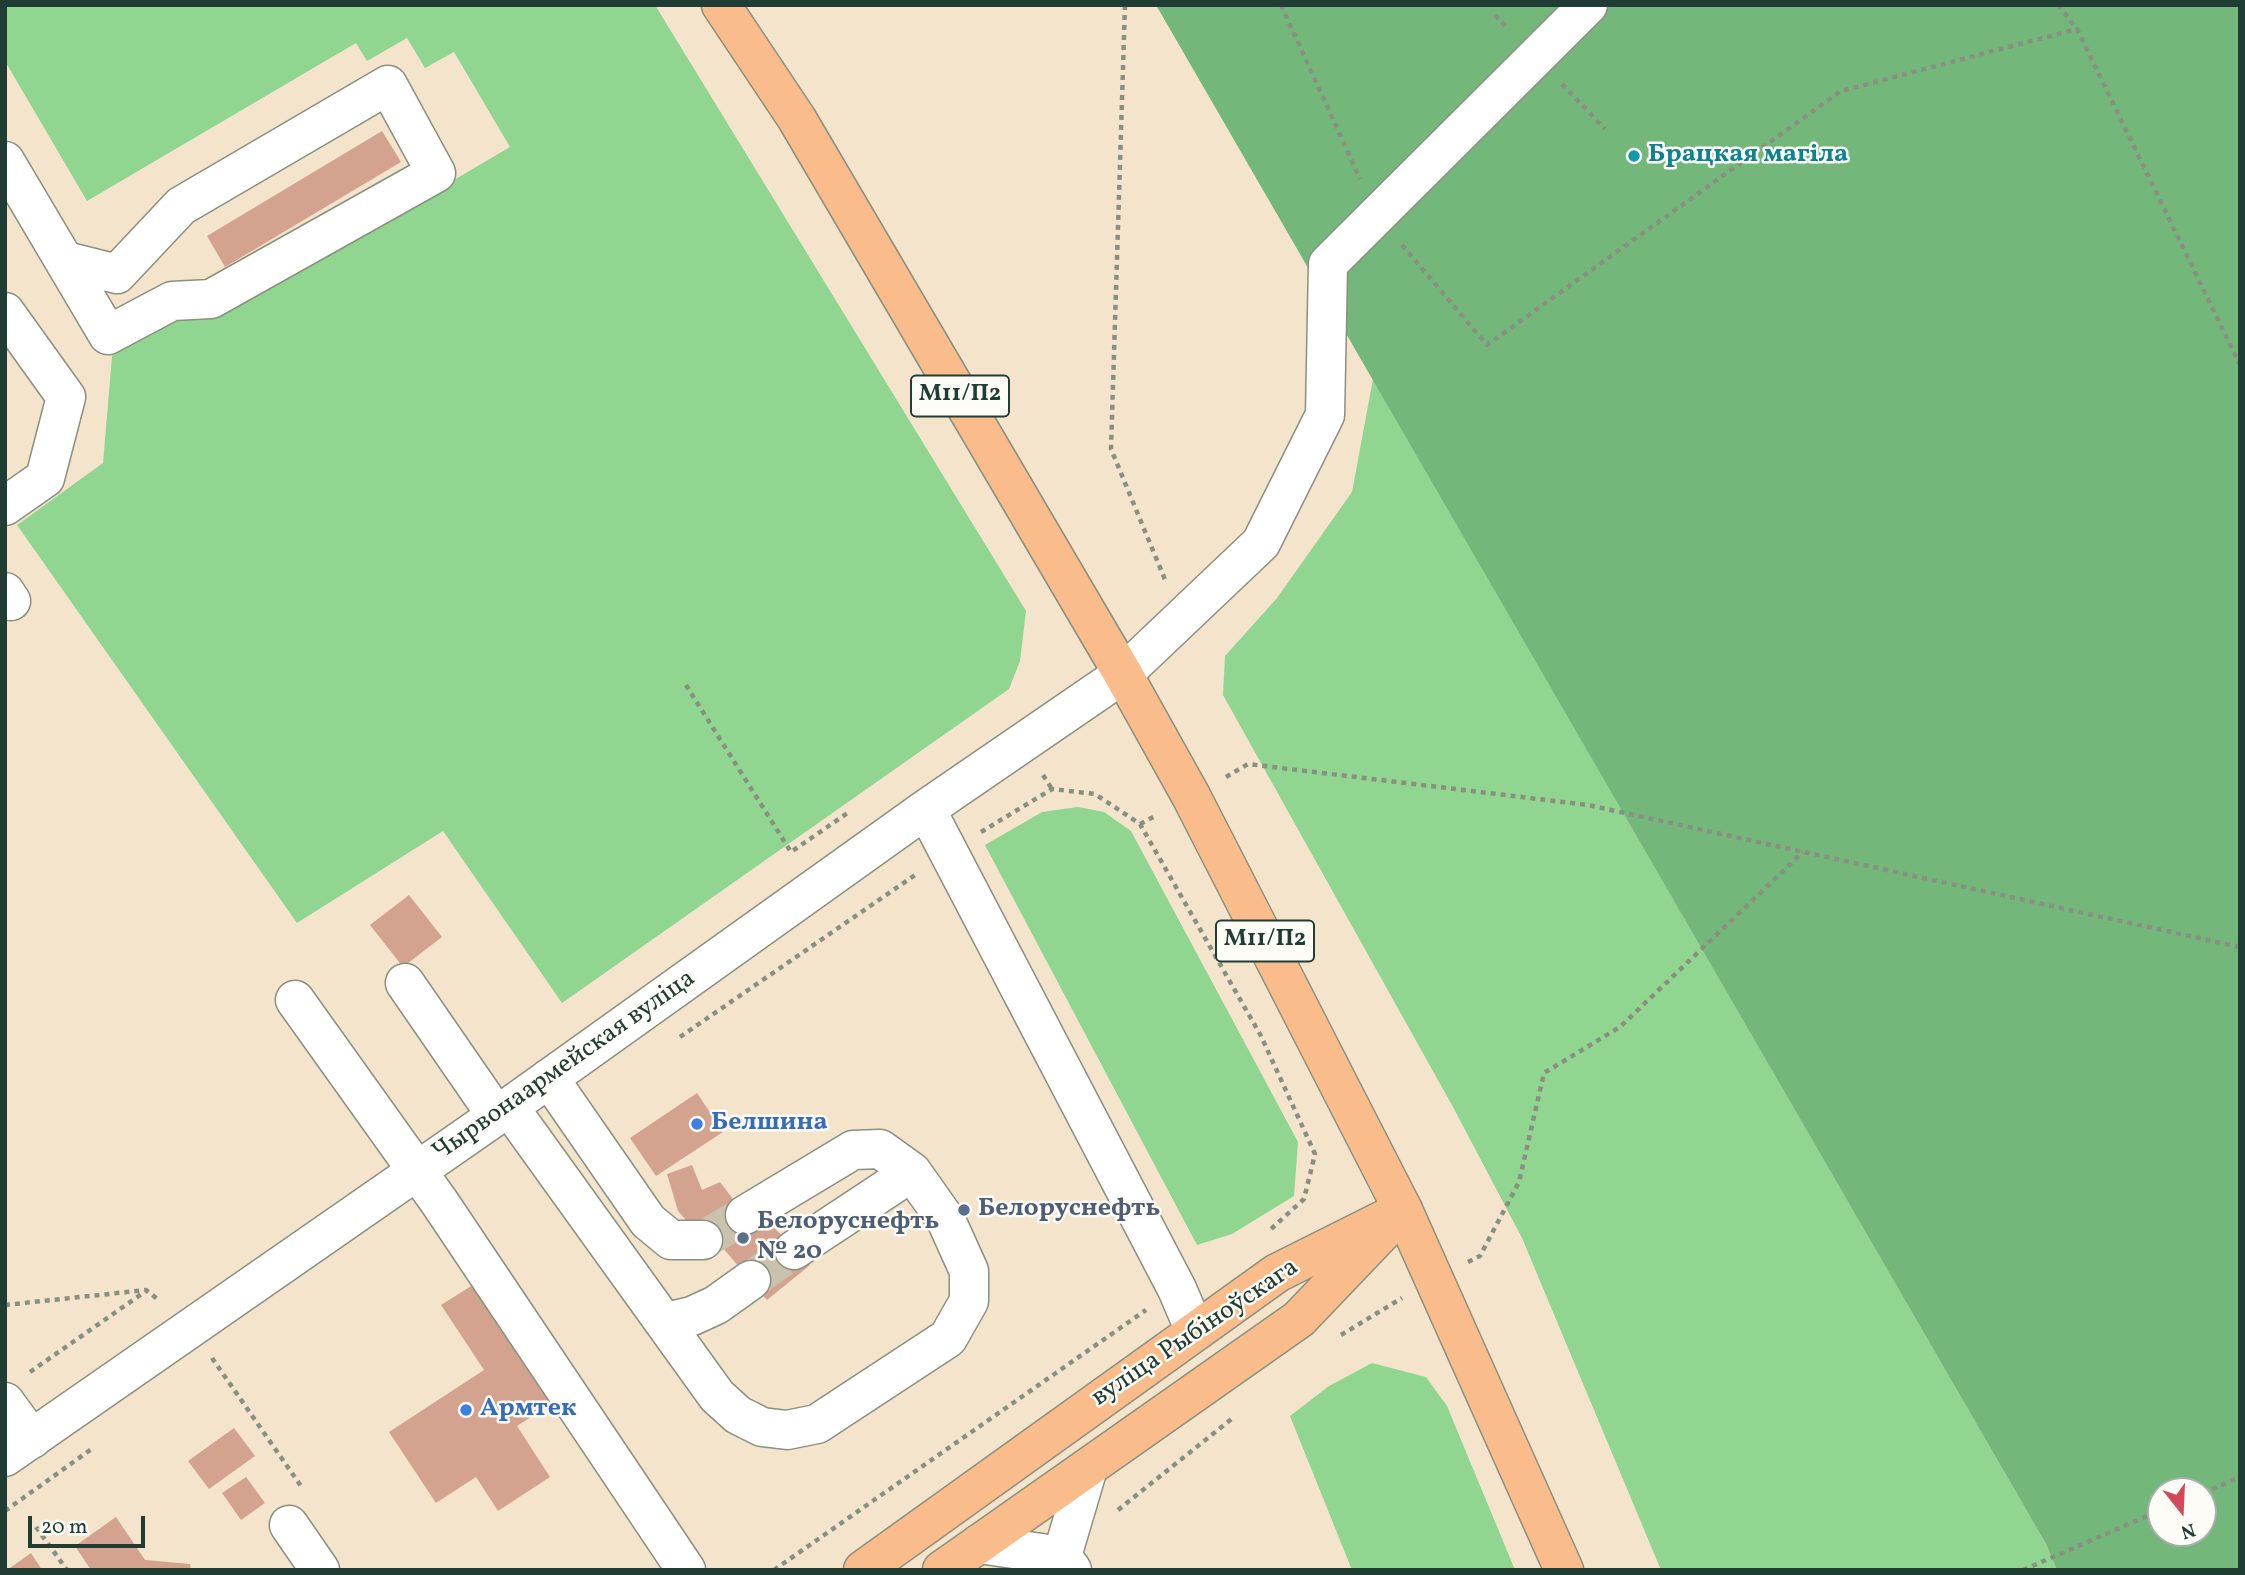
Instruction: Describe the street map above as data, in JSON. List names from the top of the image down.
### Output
{
  "streets": {
    "main road": ["М11/П2", "вуліца Рыбіноўскага"],
    "street": ["Чырвонаармейская вуліца"]
  },
  "crossings": [
    ["М11/П2", "Чырвонаармейская вуліца"],
    ["М11/П2", "вуліца Рыбіноўскага"]
  ],
  "places": [
    "Брацкая магіла",
    "Белшина",
    "Белоруснефть",
    "Белоруснефть № 20",
    "Армтек"
  ],
  "scale_bar": "20 m",
  "north": "bottom"
}
